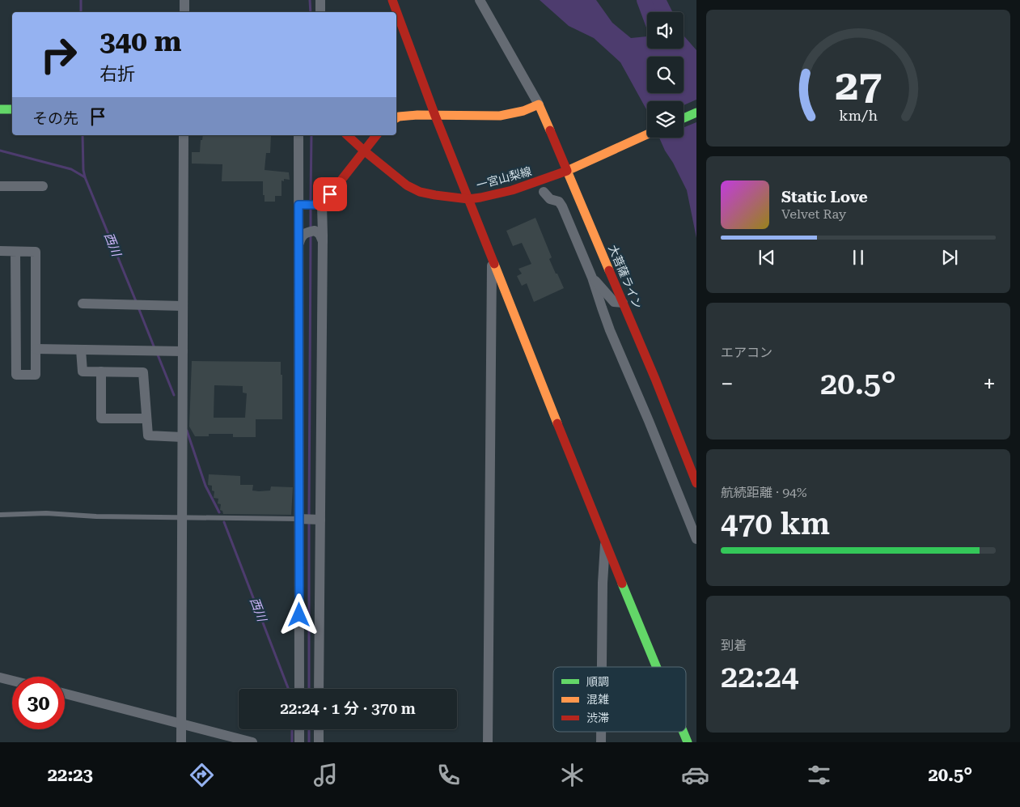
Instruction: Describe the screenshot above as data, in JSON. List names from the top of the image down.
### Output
{
  "streets": {
    "main road": ["一宮山梨線", "大菩薩ライン"]
  },
  "crossings": [
    ["一宮山梨線", "大菩薩ライン"]
  ],
  "water": ["西川"],
  "legend": ["順調", "混雑", "渋滞"],
  "page": {
    "turn": ["340 m", "右折"],
    "then": "その先",
    "song": ["Static Love", "Velvet Ray"],
    "tile": [
      "エアコン",
      ["航続距離 · 94%", "470 km"],
      ["到着", "22:24"]
    ],
    "heat": ["−", "20.5°", "+"],
    "limit": "30",
    "trip": "22:24 · 1 分 · 370 m",
    "tabs": ["22:23", "20.5°"],
    "gauge": ["27", "km/h"]
  }
}
